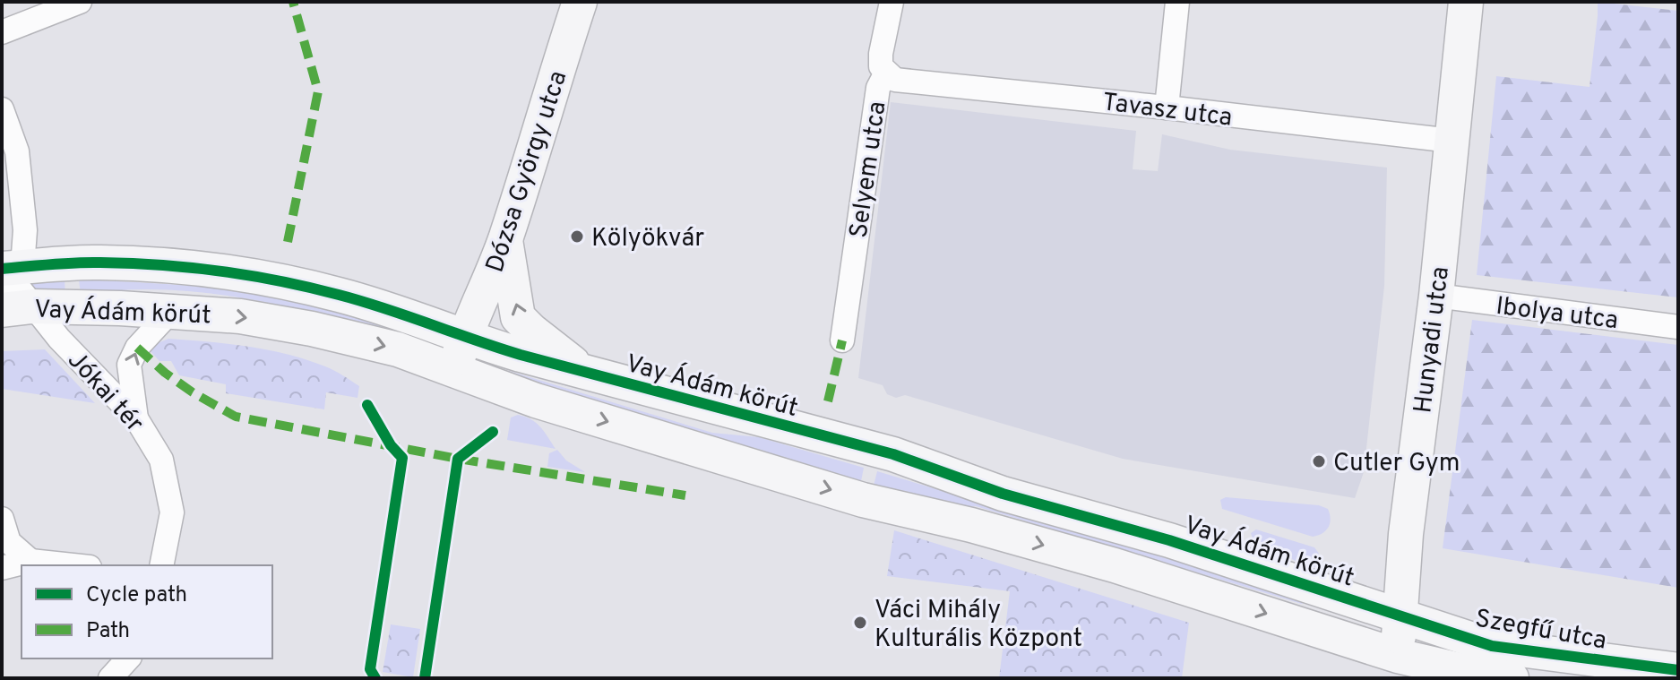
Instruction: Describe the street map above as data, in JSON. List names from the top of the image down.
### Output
{
  "streets": {
    "street": [
      "Tavasz utca",
      "Selyem utca",
      "Dózsa György utca",
      "Vay Ádám körút",
      "Ibolya utca",
      "Hunyadi utca",
      "Jókai tér",
      "Szegfű utca"
    ]
  },
  "crossings": [
    ["Tavasz utca", "Selyem utca"],
    ["Tavasz utca", "Hunyadi utca"],
    ["Dózsa György utca", "Vay Ádám körút"],
    ["Vay Ádám körút", "Hunyadi utca"],
    ["Vay Ádám körút", "Jókai tér"],
    ["Vay Ádám körút", "Szegfű utca"],
    ["Ibolya utca", "Hunyadi utca"],
    ["Hunyadi utca", "Szegfű utca"]
  ],
  "places": ["Kölyökvár", "Cutler Gym", "Váci Mihály Kulturális Központ"],
  "legend": ["Cycle path", "Path"]
}
